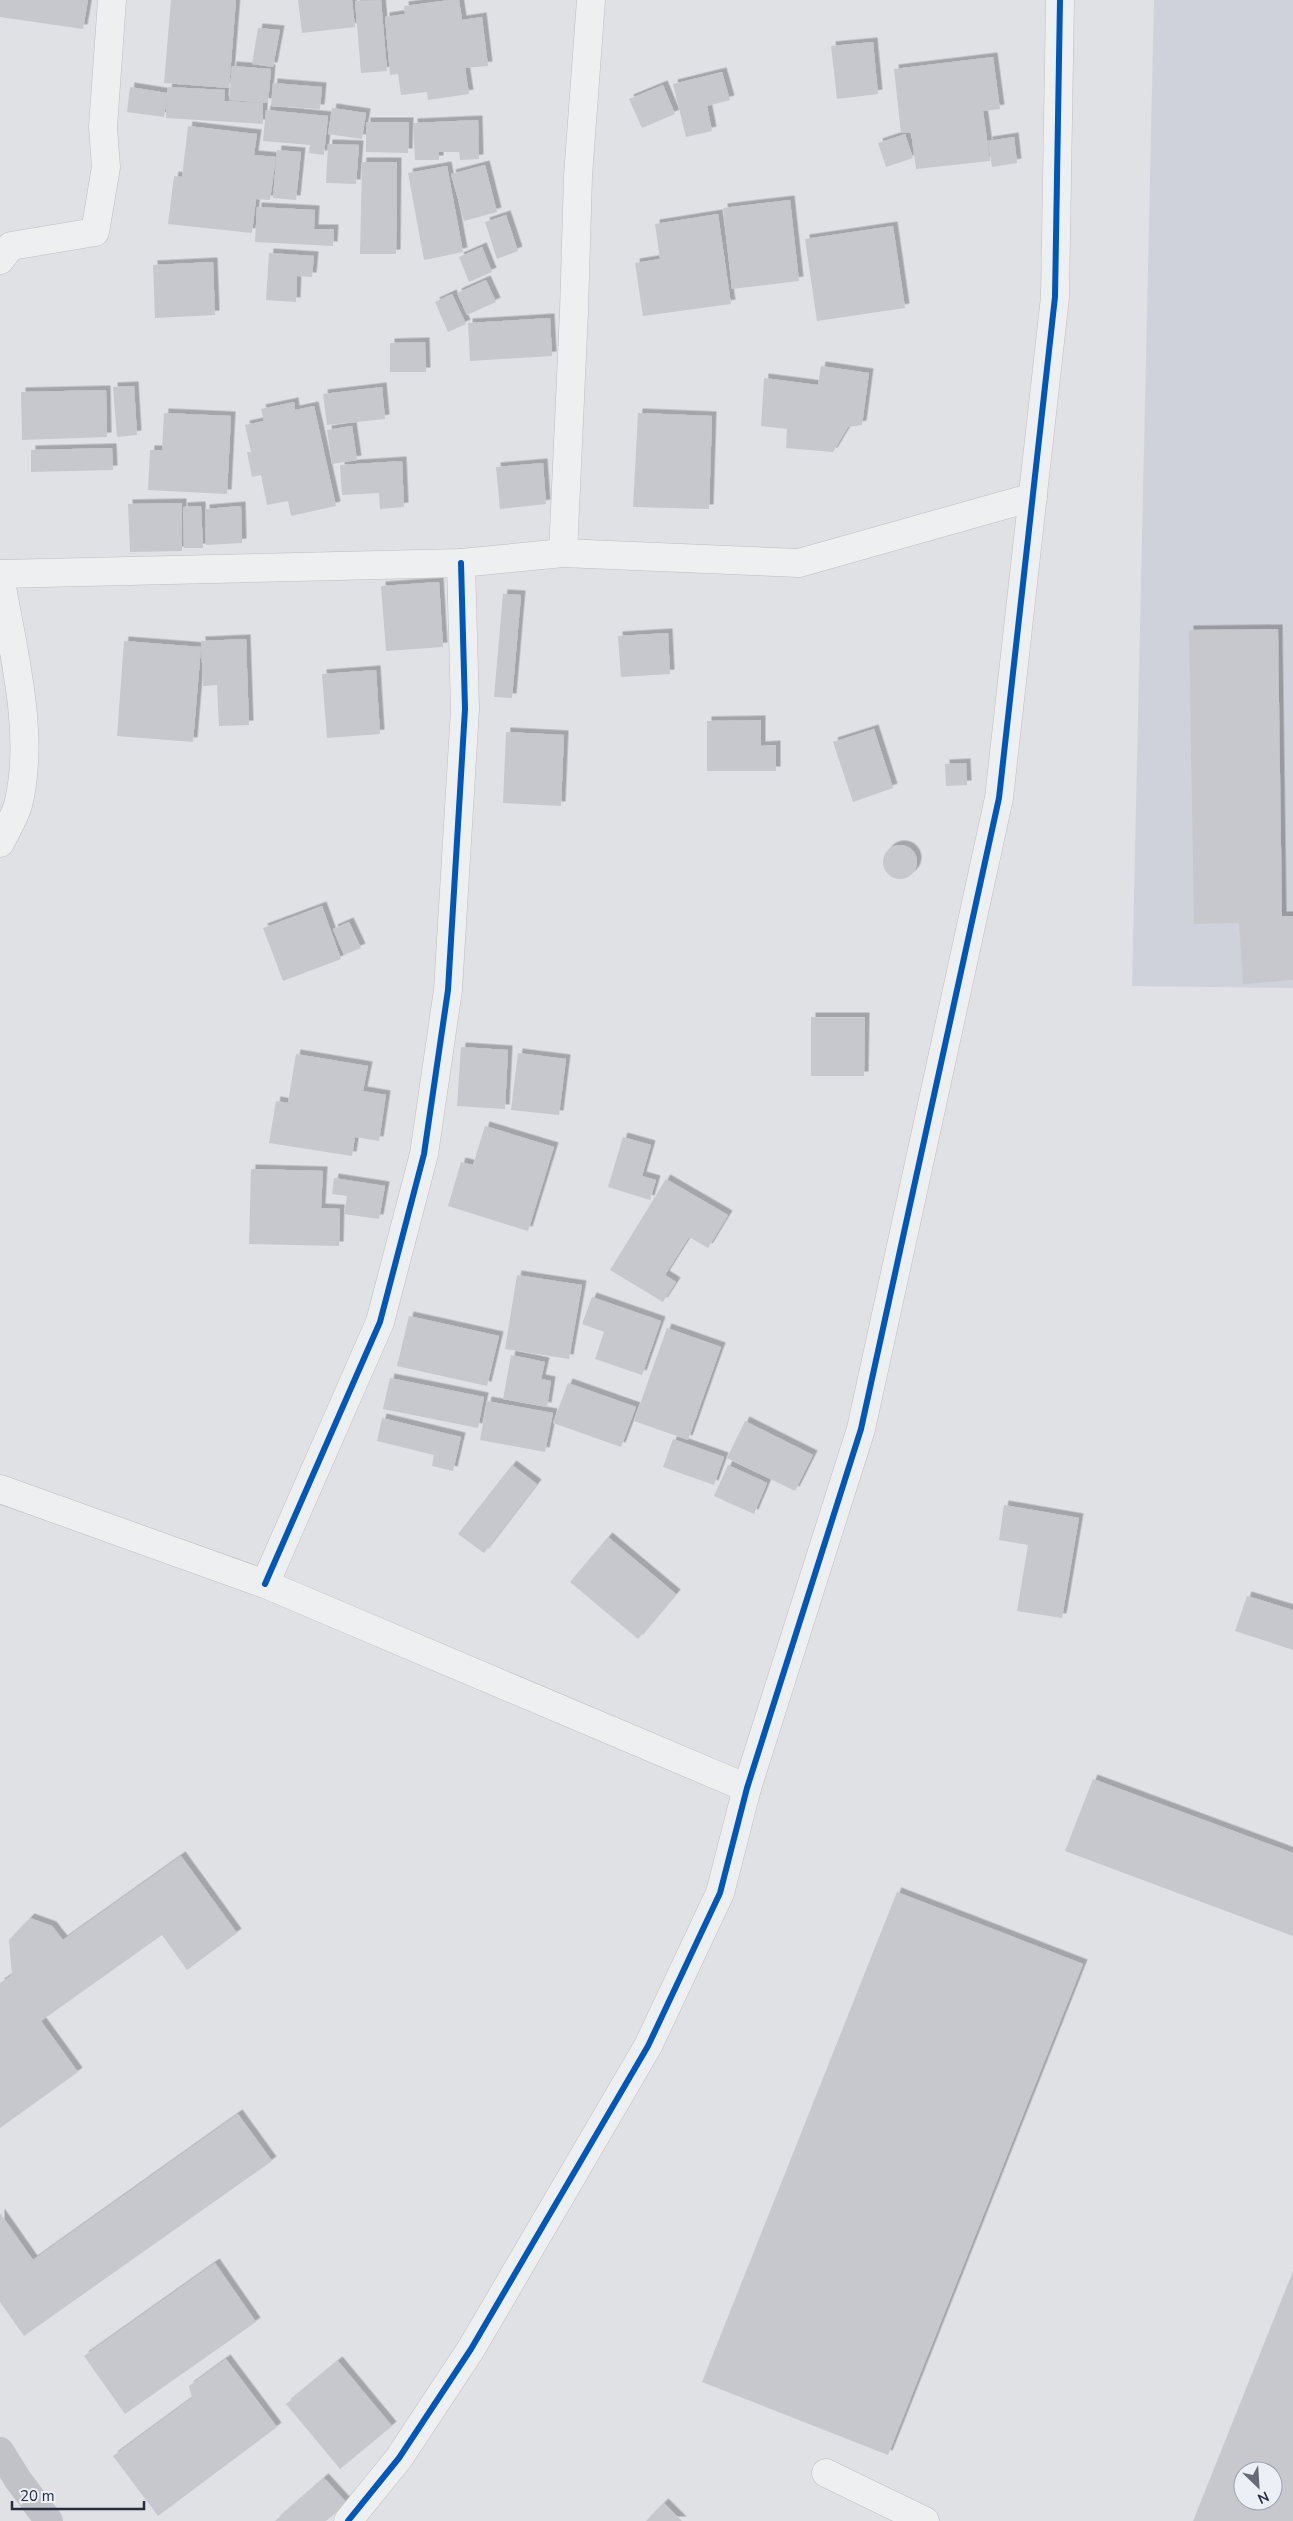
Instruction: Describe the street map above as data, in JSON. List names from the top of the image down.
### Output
{
  "scale_bar": "20 m",
  "north": "bottom right"
}
